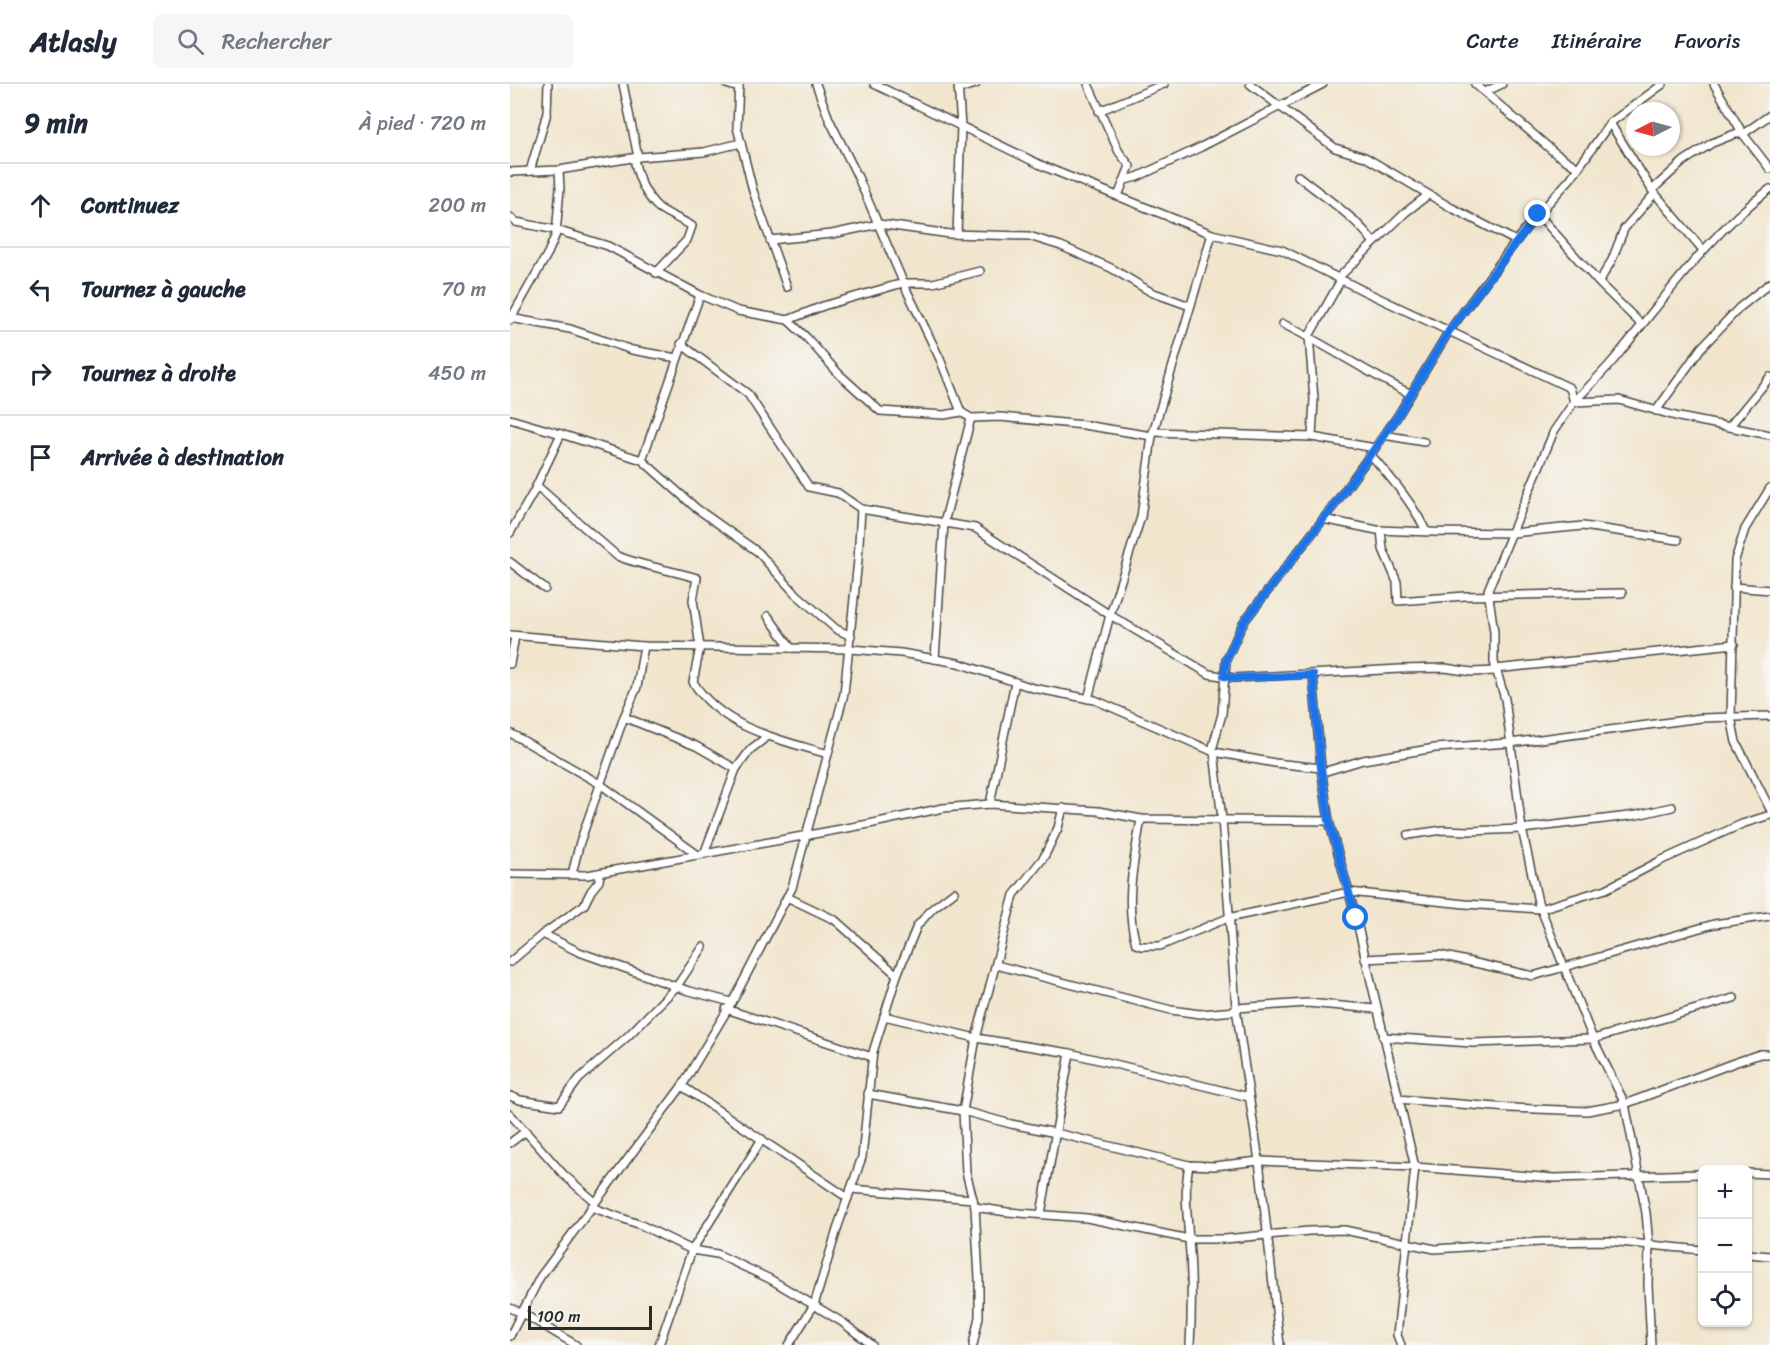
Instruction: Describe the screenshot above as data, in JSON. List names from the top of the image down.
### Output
{
  "scale_bar": "100 m",
  "north": "left",
  "page": {
    "header": "Atlasly",
    "search": "Rechercher",
    "nav": ["Carte", "Itinéraire", "Favoris"],
    "heading": ["9 min", "À pied · 720 m"],
    "list": [
      ["Continuez", "200 m"],
      ["Tournez à gauche", "70 m"],
      ["Tournez à droite", "450 m"],
      "Arrivée à destination"
    ],
    "map_buttons": ["+", "−"],
    "scale": "100 m"
  }
}
